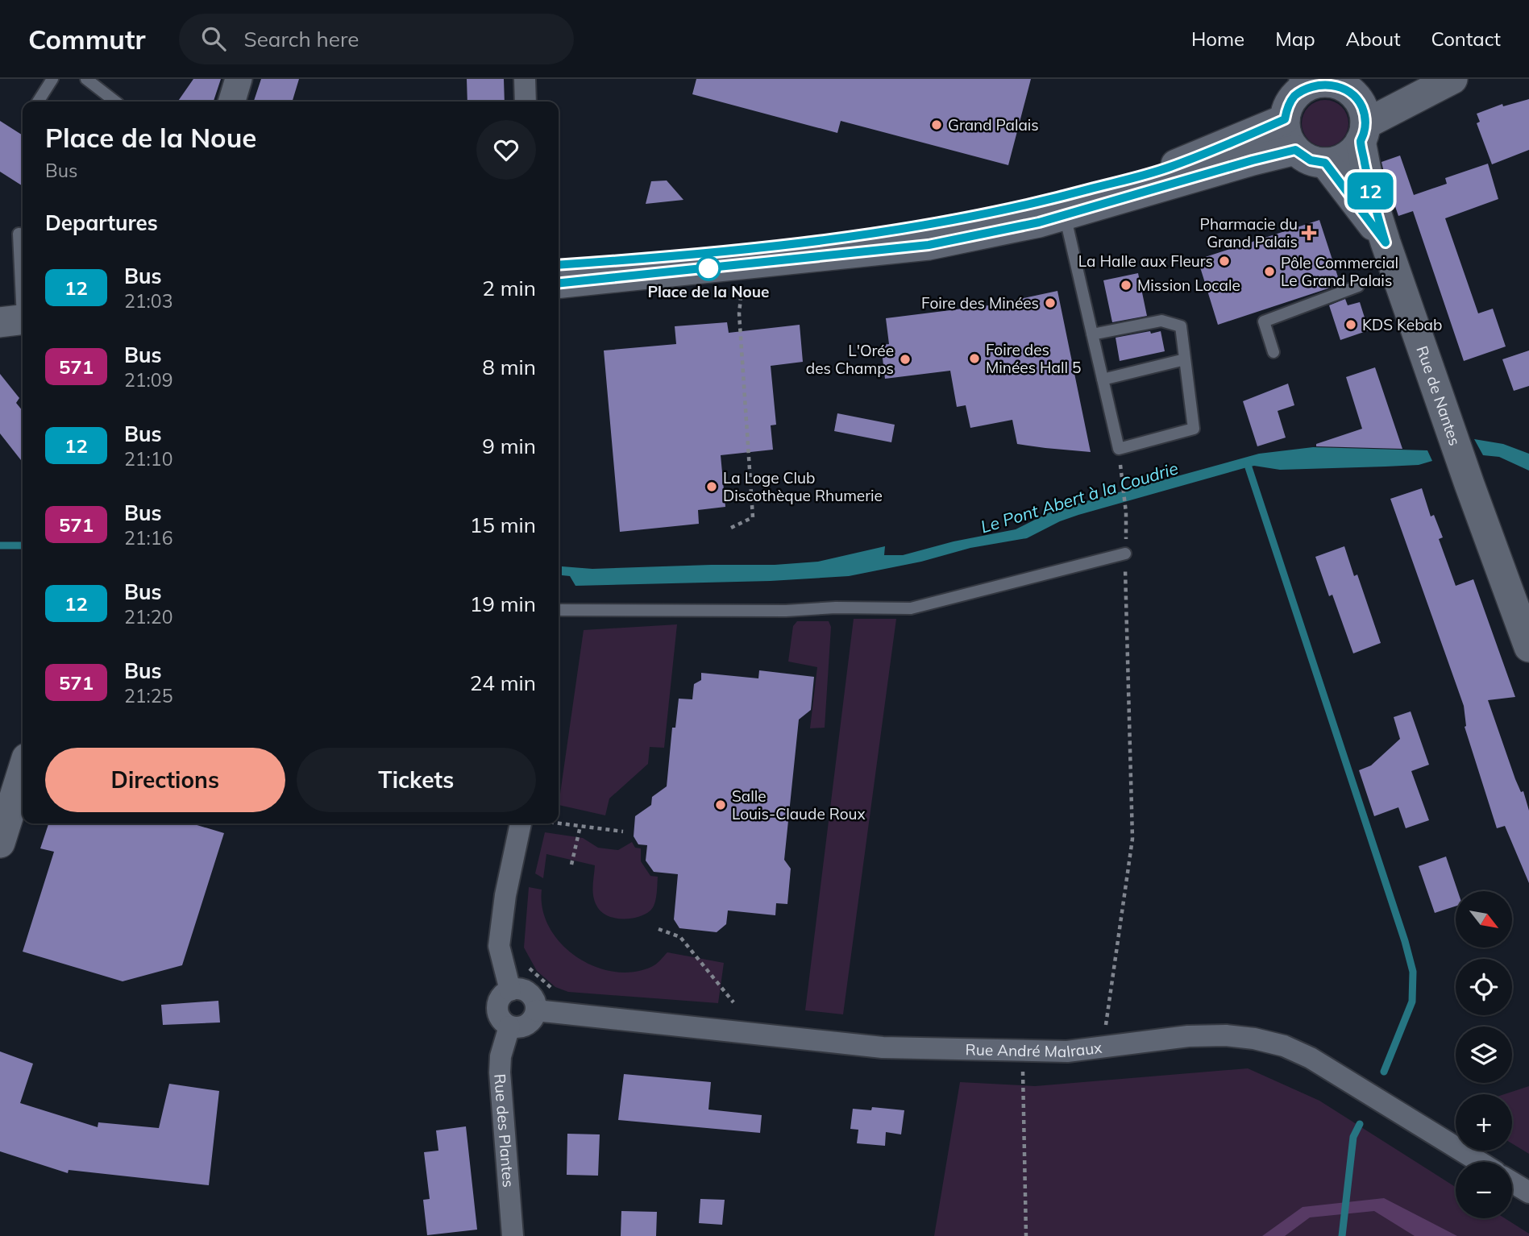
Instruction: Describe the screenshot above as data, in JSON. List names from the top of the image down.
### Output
{
  "streets": {
    "main road": ["Rue de Nantes"],
    "street": ["Rue André Malraux", "Rue des Plantes"]
  },
  "crossings": [
    ["Rue André Malraux", "Rue des Plantes"]
  ],
  "water": ["Le Pont Abert à la Coudrie"],
  "places": {
    "other": [
      "Grand Palais",
      "La Halle aux Fleurs",
      "Place de la Noue",
      "Pôle Commercial Le Grand Palais",
      "Mission Locale",
      "Foire des Minées",
      "KDS Kebab",
      "Foire des Minées Hall 5",
      "L'Orée des Champs",
      "La Loge Club Discothèque Rhumerie",
      "Salle Louis-Claude Roux"
    ],
    "health": ["Pharmacie du Grand Palais"]
  },
  "lines": ["bus line 12"],
  "north": "bottom right",
  "page": {
    "header": "Commutr",
    "search": "Search here",
    "nav": [
      "Home",
      "Map",
      "About",
      "Contact"
    ],
    "on_map": "12",
    "heading": [
      ["Place de la Noue", "Bus"],
      "Departures"
    ],
    "list": [
      {
        "mark": "12",
        "name": "Bus",
        "note": "21:03",
        "value": "2 min"
      },
      {
        "mark": "571",
        "name": "Bus",
        "note": "21:09",
        "value": "8 min"
      },
      {
        "mark": "12",
        "name": "Bus",
        "note": "21:10",
        "value": "9 min"
      },
      {
        "mark": "571",
        "name": "Bus",
        "note": "21:16",
        "value": "15 min"
      },
      {
        "mark": "12",
        "name": "Bus",
        "note": "21:20",
        "value": "19 min"
      },
      {
        "mark": "571",
        "name": "Bus",
        "note": "21:25",
        "value": "24 min"
      }
    ],
    "buttons": ["Directions", "Tickets"],
    "map_buttons": ["+", "−"]
  }
}
